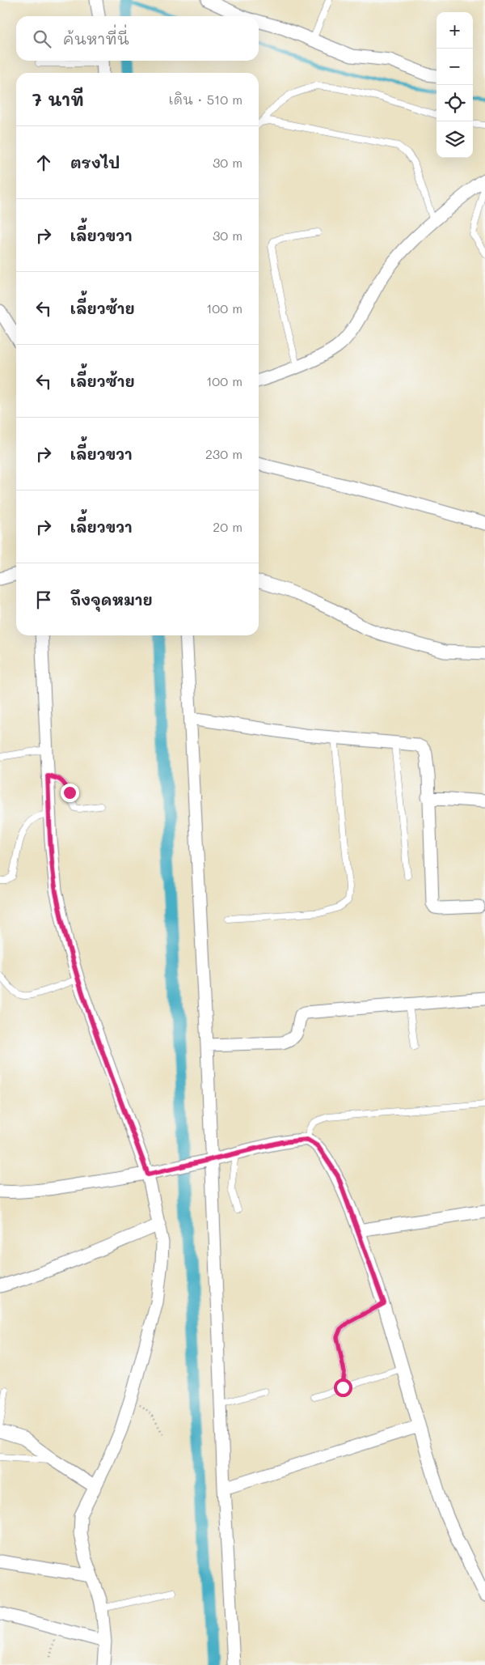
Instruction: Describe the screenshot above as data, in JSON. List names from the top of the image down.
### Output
{
  "page": {
    "map_buttons": ["+", "−"],
    "search": "ค้นหาที่นี่",
    "heading": ["7 นาที", "เดิน · 510 m"],
    "list": [
      ["ตรงไป", "30 m"],
      ["เลี้ยวขวา", "30 m"],
      ["เลี้ยวซ้าย", "100 m"],
      ["เลี้ยวซ้าย", "100 m"],
      ["เลี้ยวขวา", "230 m"],
      ["เลี้ยวขวา", "20 m"],
      "ถึงจุดหมาย"
    ]
  }
}
